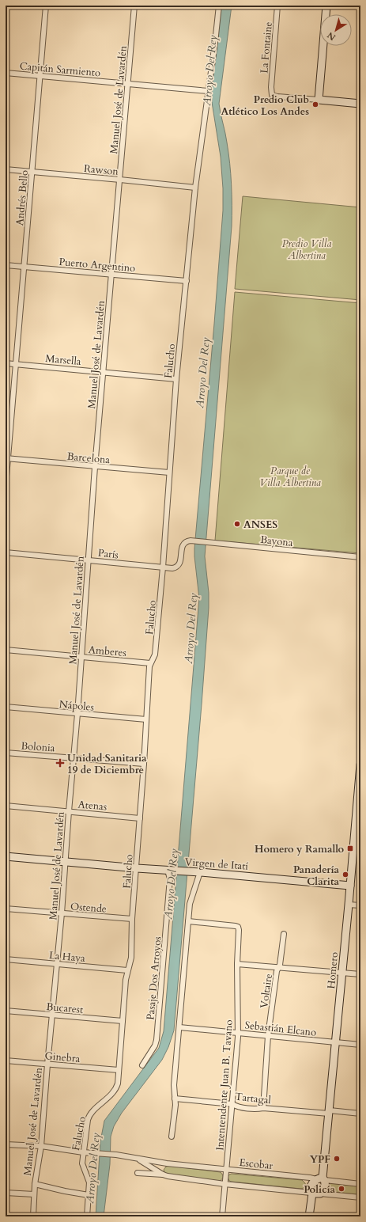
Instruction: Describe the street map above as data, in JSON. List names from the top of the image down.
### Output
{
  "streets": {
    "main road": ["Virgen de Itatí", "Homero"],
    "street": [
      "La Fontaine",
      "Capitán Sarmiento",
      "Manuel José de Lavardén",
      "Rawson",
      "Andrés Bello",
      "Puerto Argentino",
      "Marsella",
      "Falucho",
      "Barcelona",
      "Bayona",
      "París",
      "Amberes",
      "Nápoles",
      "Bolonia",
      "Atenas",
      "Ostende",
      "La Haya",
      "Pasaje Dos Arroyos",
      "Voltaire",
      "Bucarest",
      "Sebastián Elcano",
      "Ginebra",
      "Intentendente Juan B. Tavano",
      "Tartagal",
      "Escobar"
    ]
  },
  "crossings": [
    ["Capitán Sarmiento", "Manuel José de Lavardén"],
    ["Capitán Sarmiento", "Andrés Bello"],
    ["Capitán Sarmiento", "Falucho"],
    ["Manuel José de Lavardén", "Rawson"],
    ["Manuel José de Lavardén", "Puerto Argentino"],
    ["Manuel José de Lavardén", "Marsella"],
    ["Manuel José de Lavardén", "Barcelona"],
    ["Manuel José de Lavardén", "París"],
    ["Manuel José de Lavardén", "Amberes"],
    ["Manuel José de Lavardén", "Nápoles"],
    ["Manuel José de Lavardén", "Bolonia"],
    ["Manuel José de Lavardén", "Atenas"],
    ["Manuel José de Lavardén", "Virgen de Itatí"],
    ["Manuel José de Lavardén", "Ostende"],
    ["Manuel José de Lavardén", "La Haya"],
    ["Manuel José de Lavardén", "Bucarest"],
    ["Manuel José de Lavardén", "Ginebra"],
    ["Manuel José de Lavardén", "Escobar"],
    ["Rawson", "Andrés Bello"],
    ["Rawson", "Falucho"],
    ["Andrés Bello", "Puerto Argentino"],
    ["Andrés Bello", "Marsella"],
    ["Andrés Bello", "Barcelona"],
    ["Puerto Argentino", "Falucho"],
    ["Marsella", "Falucho"],
    ["Falucho", "Barcelona"],
    ["Falucho", "París"],
    ["Falucho", "Amberes"],
    ["Falucho", "Nápoles"],
    ["Falucho", "Bolonia"],
    ["Falucho", "Atenas"],
    ["Falucho", "Virgen de Itatí"],
    ["Falucho", "Ostende"],
    ["Falucho", "La Haya"],
    ["Falucho", "Bucarest"],
    ["Falucho", "Ginebra"],
    ["Falucho", "Escobar"],
    ["Bayona", "París"],
    ["Virgen de Itatí", "Homero"],
    ["Virgen de Itatí", "Pasaje Dos Arroyos"],
    ["Homero", "Sebastián Elcano"],
    ["Homero", "Tartagal"],
    ["Homero", "Escobar"],
    ["Voltaire", "Sebastián Elcano"],
    ["Voltaire", "Tartagal"],
    ["Sebastián Elcano", "Intentendente Juan B. Tavano"],
    ["Intentendente Juan B. Tavano", "Tartagal"],
    ["Intentendente Juan B. Tavano", "Escobar"]
  ],
  "water": ["Arroyo Del Rey"],
  "parks": ["Predio Villa Albertina", "Parque de Villa Albertina"],
  "places": {
    "other": [
      "Predio Club Atlético Los Andes",
      "ANSES",
      "Panadería Clarita",
      "YPF",
      "Policía"
    ],
    "health": ["Unidad Sanitaria 19 de Diciembre"],
    "transit": ["Homero y Ramallo"]
  },
  "north": "bottom left"
}
